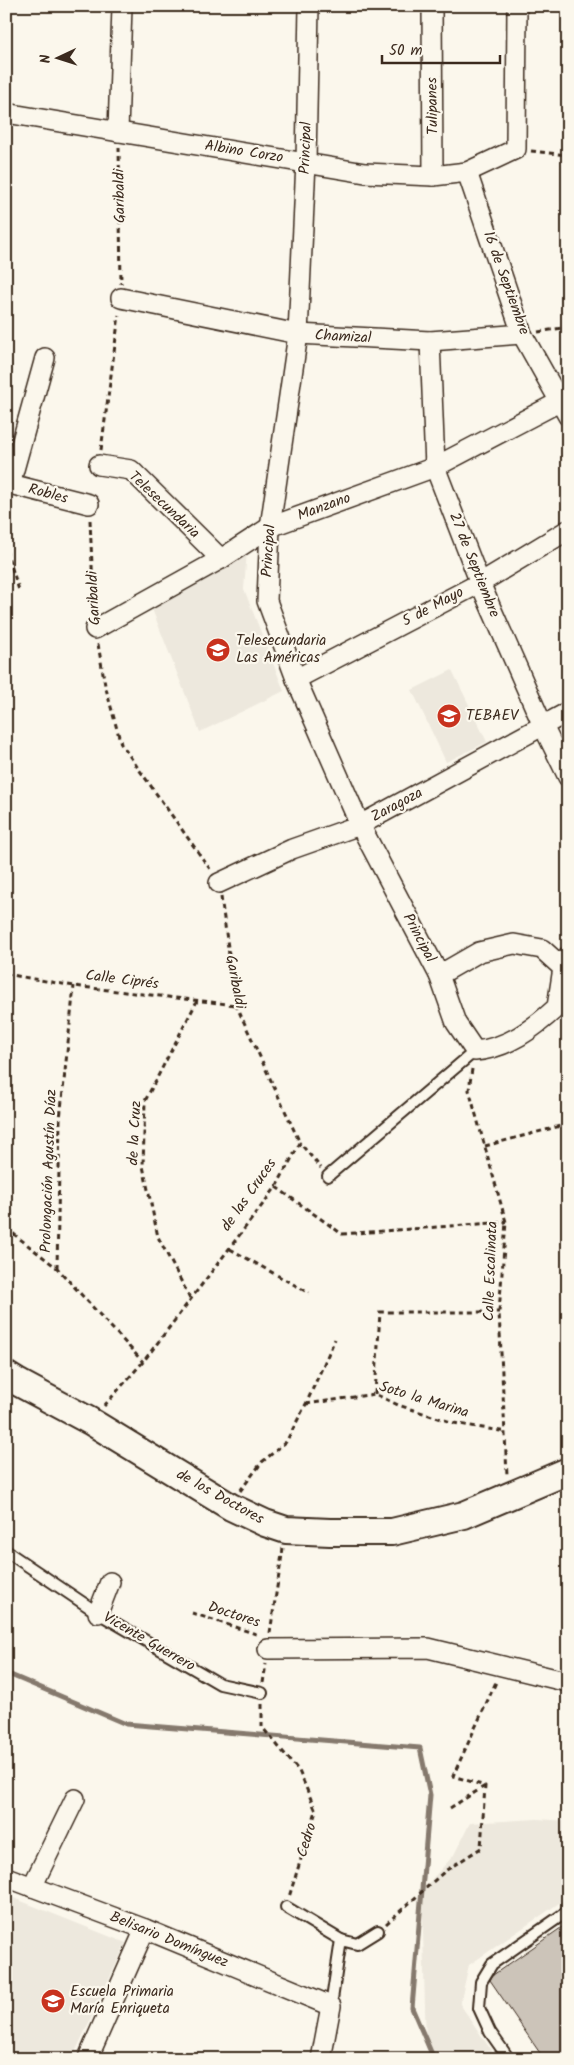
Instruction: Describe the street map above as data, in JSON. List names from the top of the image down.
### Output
{
  "streets": {
    "street": [
      "Tulipanes",
      "Principal",
      "Albino Corzo",
      "16 de Septiembre",
      "Chamizal",
      "Robles",
      "Telesecundaria",
      "Manzano",
      "27 de Septiembre",
      "5 de Mayo",
      "Zaragoza",
      "de los Doctores",
      "Belisario Domínguez"
    ],
    "lane": ["Vicente Guerrero"],
    "path": [
      "Garibaldi",
      "Calle Ciprés",
      "de la Cruz",
      "Prolongación Agustín Díaz",
      "de las Cruces",
      "Calle Escalinata",
      "Soto la Marina",
      "Doctores",
      "Cedro"
    ]
  },
  "crossings": [
    ["Tulipanes", "Albino Corzo"],
    ["Principal", "Albino Corzo"],
    ["Principal", "Chamizal"],
    ["Principal", "Manzano"],
    ["Principal", "5 de Mayo"],
    ["Principal", "Zaragoza"],
    ["Principal", "Calle Escalinata"],
    ["Albino Corzo", "Garibaldi"],
    ["Albino Corzo", "16 de Septiembre"],
    ["Garibaldi", "Chamizal"],
    ["Garibaldi", "Robles"],
    ["Garibaldi", "Telesecundaria"],
    ["Garibaldi", "Manzano"],
    ["Garibaldi", "Zaragoza"],
    ["Garibaldi", "Calle Ciprés"],
    ["Garibaldi", "de las Cruces"],
    ["16 de Septiembre", "Chamizal"],
    ["16 de Septiembre", "Manzano"],
    ["Chamizal", "27 de Septiembre"],
    ["Telesecundaria", "Manzano"],
    ["Manzano", "27 de Septiembre"],
    ["27 de Septiembre", "5 de Mayo"],
    ["27 de Septiembre", "Zaragoza"],
    ["Calle Ciprés", "de la Cruz"],
    ["Calle Ciprés", "Prolongación Agustín Díaz"],
    ["de la Cruz", "de las Cruces"],
    ["de las Cruces", "de los Doctores"],
    ["Calle Escalinata", "Soto la Marina"],
    ["Calle Escalinata", "de los Doctores"],
    ["Vicente Guerrero", "Cedro"]
  ],
  "places": {
    "school or university": ["Telesecundaria Las Américas", "TEBAEV", "Escuela Primaria María Enriqueta"]
  },
  "scale_bar": "50 m",
  "north": "left"
}
